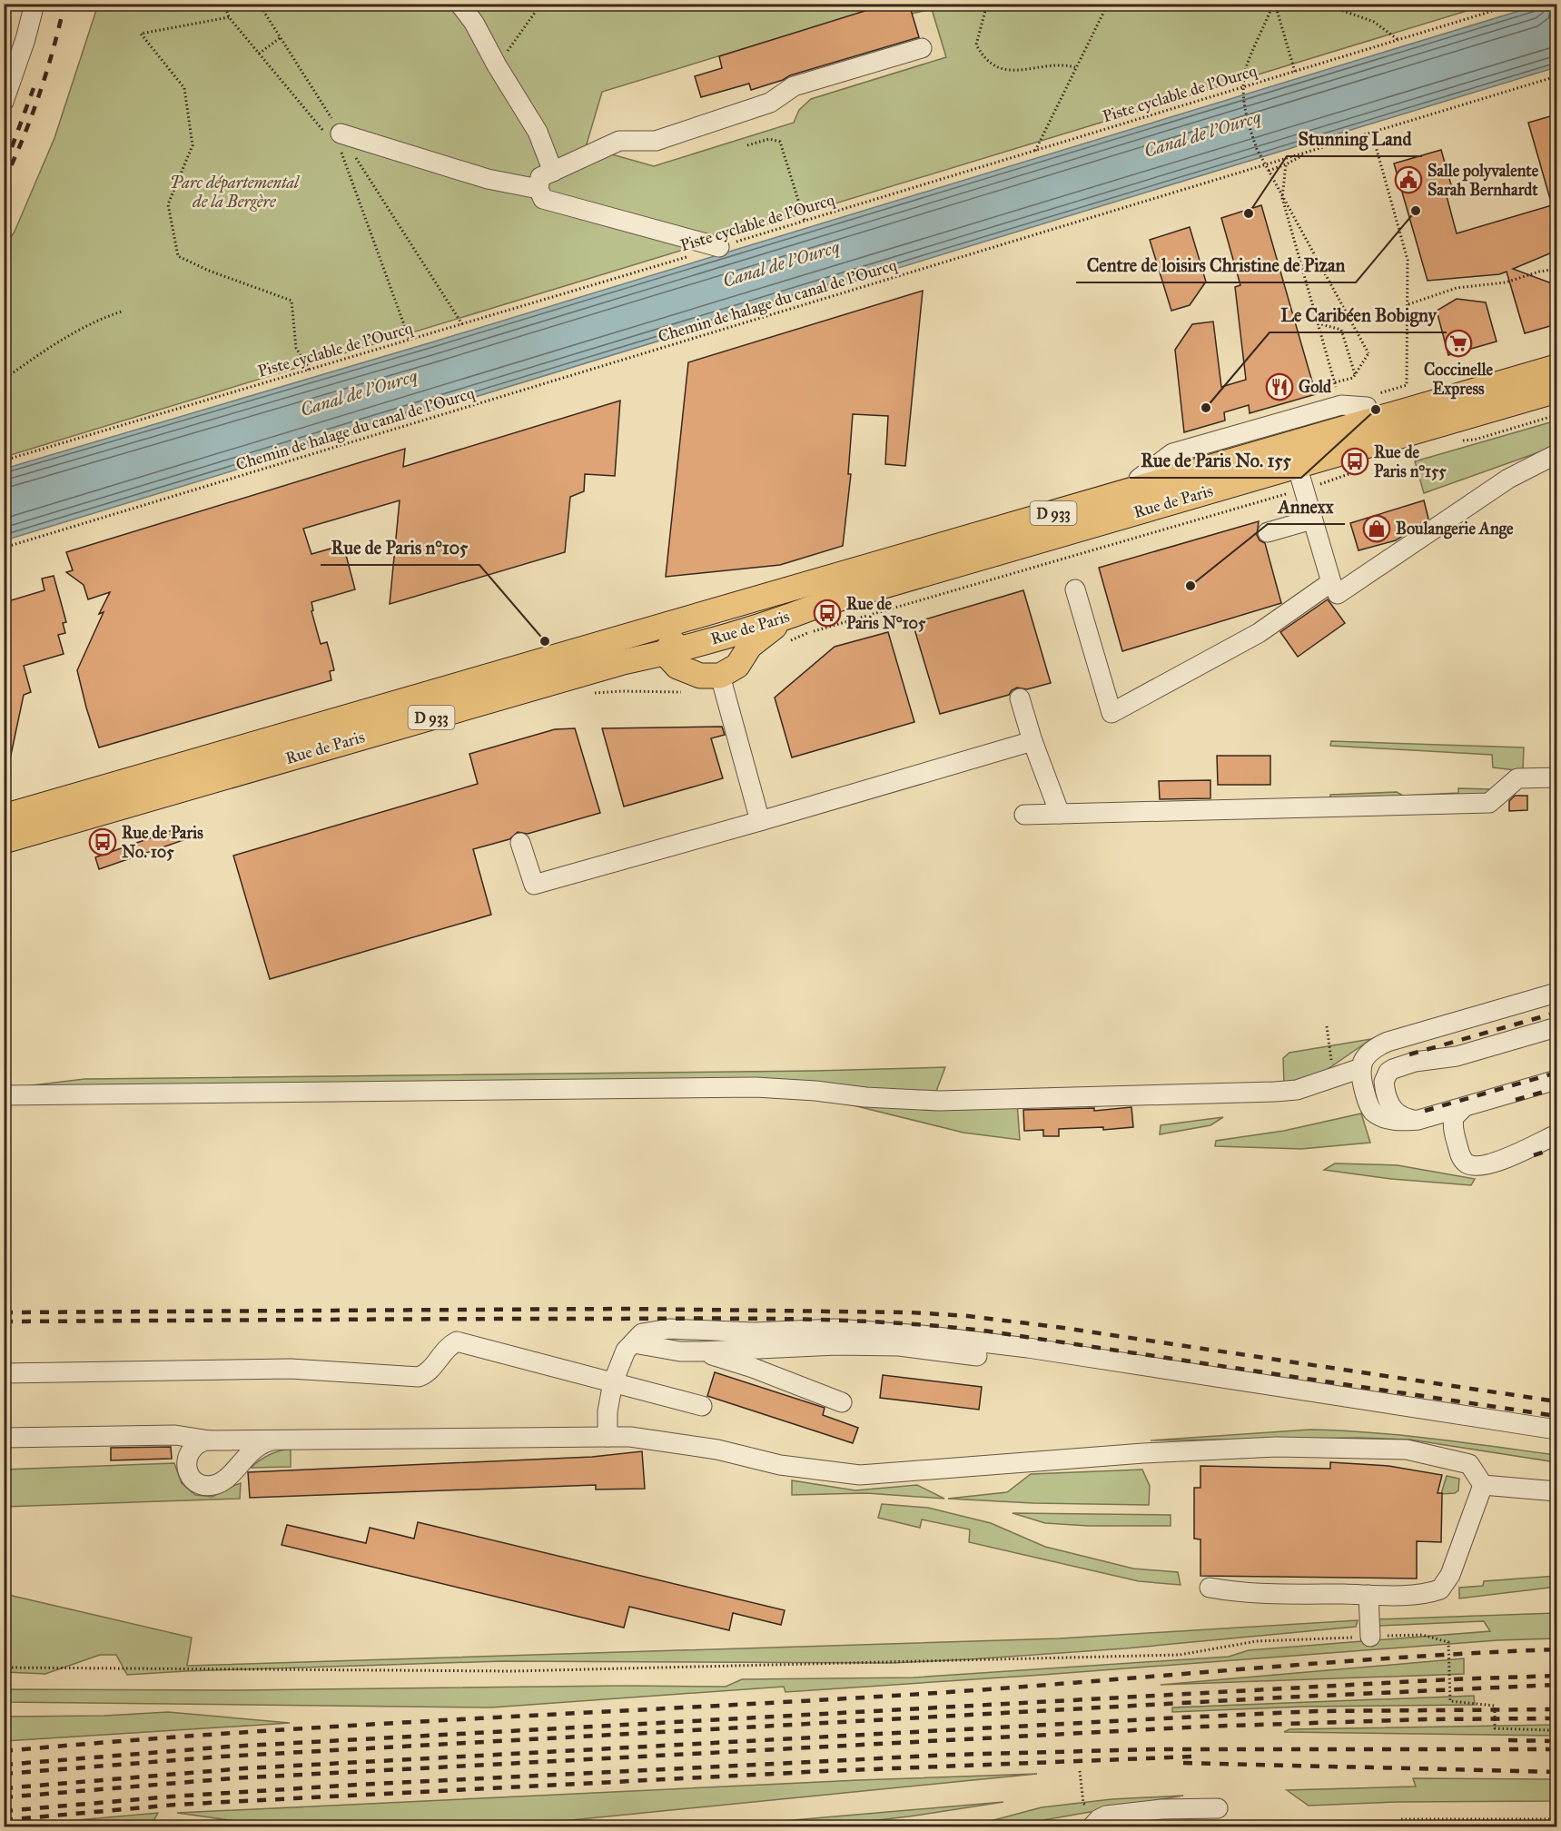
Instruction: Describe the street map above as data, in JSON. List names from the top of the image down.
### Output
{
  "streets": {
    "main road": ["Rue de Paris", "D 933"],
    "path": ["Piste cyclable de l'Ourcq", "Chemin de halage du canal de l'Ourcq"]
  },
  "water": ["Canal de l'Ourcq"],
  "parks": ["Parc départemental de la Bergère"],
  "places": {
    "public building": ["Salle polyvalente Sarah Bernhardt"],
    "other": [
      "Centre de loisirs Christine de Pizan",
      "Stunning Land",
      "Le Caribéen Bobigny",
      "Rue de Paris No. 155",
      "Annexx",
      "Rue de Paris n°105"
    ],
    "supermarket": ["Coccinelle Express"],
    "restaurant": ["Gold"],
    "bus stop": ["Rue de Paris n°155", "Rue de Paris N°105", "Rue de Paris No. 105"],
    "shop": ["Boulangerie Ange"]
  }
}
